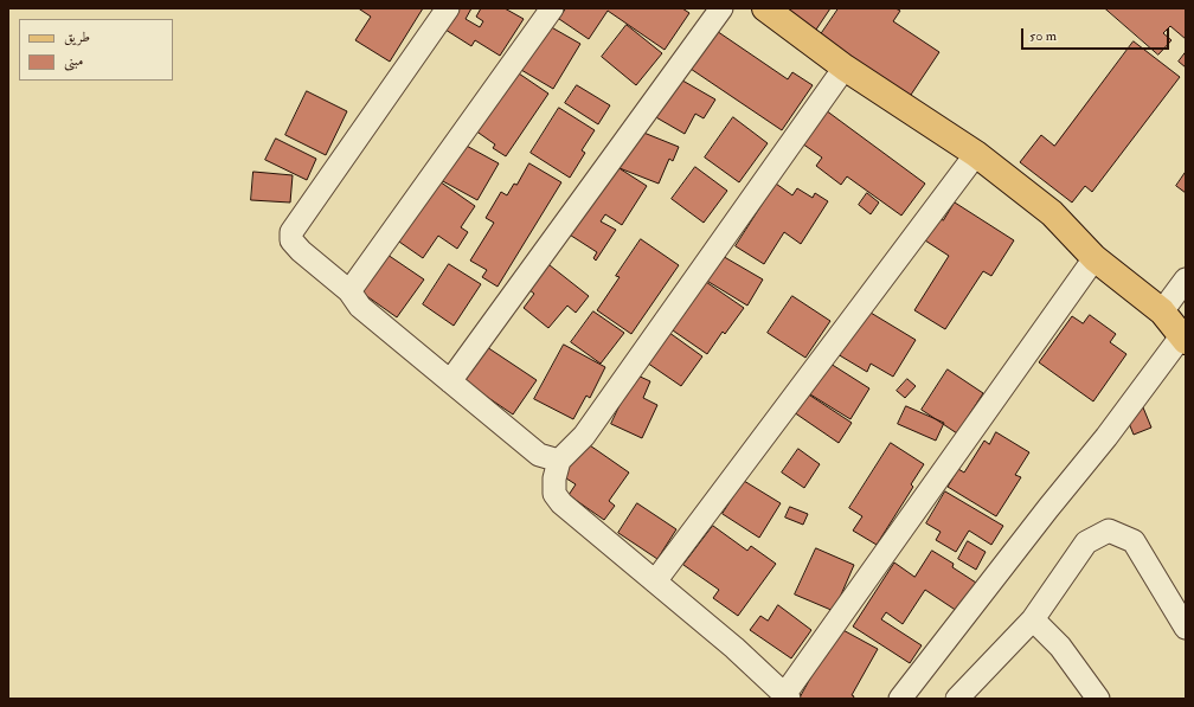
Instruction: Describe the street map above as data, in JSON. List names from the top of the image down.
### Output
{
  "legend": ["طريق", "مبنى"],
  "scale_bar": "50 m"
}
